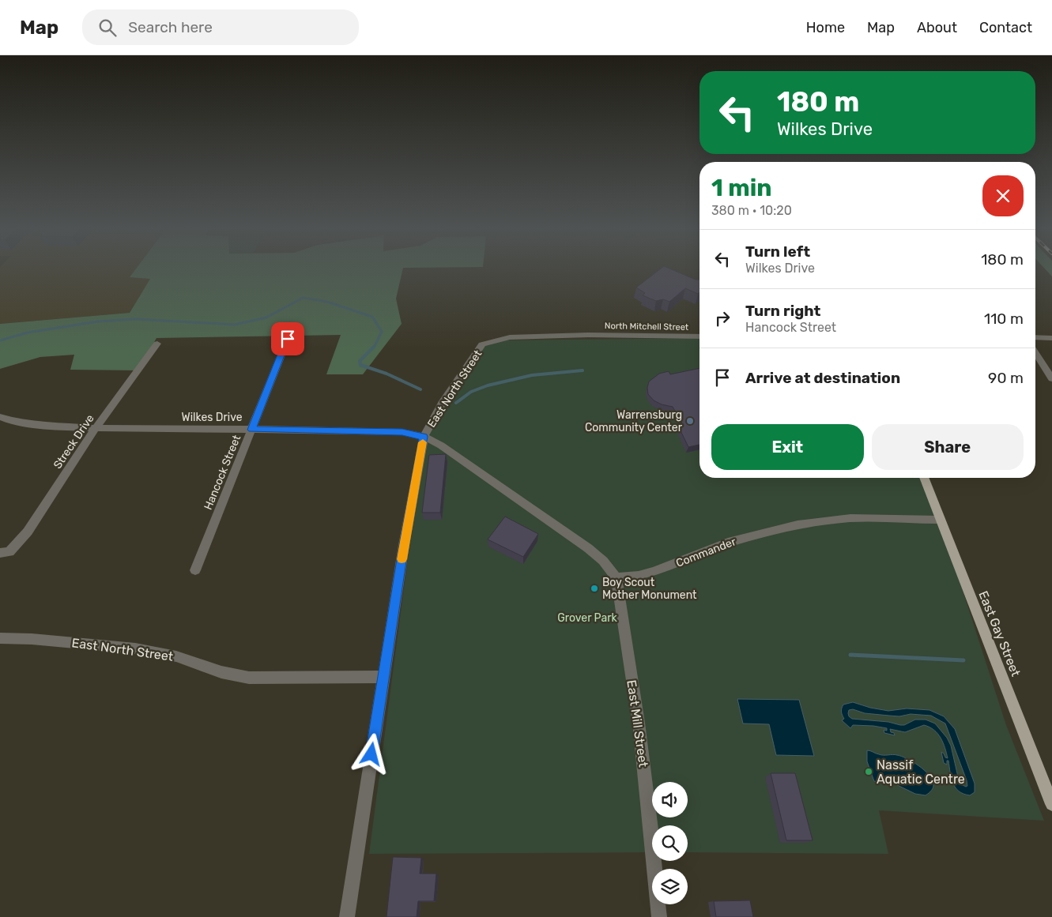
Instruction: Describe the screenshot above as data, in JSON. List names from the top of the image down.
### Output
{
  "streets": {
    "main road": ["East Gay Street"],
    "street": [
      "North Mitchell Street",
      "East North Street",
      "Wilkes Drive",
      "Streck Drive",
      "Hancock Street",
      "Commander",
      "East Mill Street"
    ]
  },
  "crossings": [
    ["North Mitchell Street", "East North Street"],
    ["East North Street", "Wilkes Drive"],
    ["Wilkes Drive", "Streck Drive"],
    ["Wilkes Drive", "Hancock Street"],
    ["Commander", "East Gay Street"],
    ["Commander", "East Mill Street"]
  ],
  "parks": ["Grover Park"],
  "places": ["Warrensburg Community Center", "Boy Scout Mother Monument", "Nassif Aquatic Centre"],
  "page": {
    "header": "Map",
    "search": "Search here",
    "nav": [
      "Home",
      "Map",
      "About",
      "Contact"
    ],
    "turn": ["180 m", "Wilkes Drive"],
    "heading": ["1 min", "380 m · 10:20"],
    "list": [
      {
        "name": "Turn left",
        "note": "Wilkes Drive",
        "value": "180 m"
      },
      {
        "name": "Turn right",
        "note": "Hancock Street",
        "value": "110 m"
      },
      {
        "name": "Arrive at destination",
        "value": "90 m"
      }
    ],
    "buttons": ["Exit", "Share"]
  }
}
